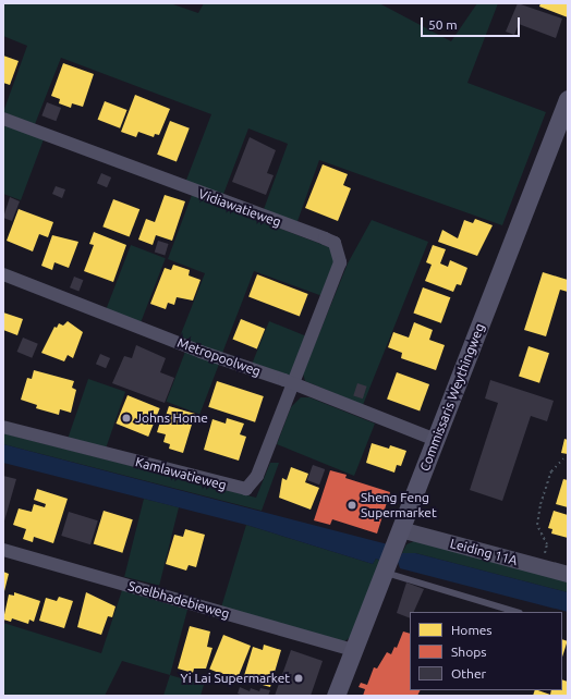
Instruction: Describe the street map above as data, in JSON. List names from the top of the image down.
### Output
{
  "streets": {
    "main road": ["Commissaris Weythingweg"],
    "street": [
      "Vidiawatieweg",
      "Metropoolweg",
      "Kamlawatieweg",
      "Leiding 11A",
      "Soelbhadebieweg"
    ]
  },
  "crossings": [
    ["Vidiawatieweg", "Metropoolweg"],
    ["Vidiawatieweg", "Kamlawatieweg"],
    ["Metropoolweg", "Commissaris Weythingweg"],
    ["Metropoolweg", "Kamlawatieweg"],
    ["Commissaris Weythingweg", "Leiding 11A"],
    ["Commissaris Weythingweg", "Soelbhadebieweg"]
  ],
  "places": ["Johns Home", "Sheng Feng Supermarket", "Yi Lai Supermarket"],
  "legend": ["Homes", "Shops", "Other"],
  "scale_bar": "50 m"
}
